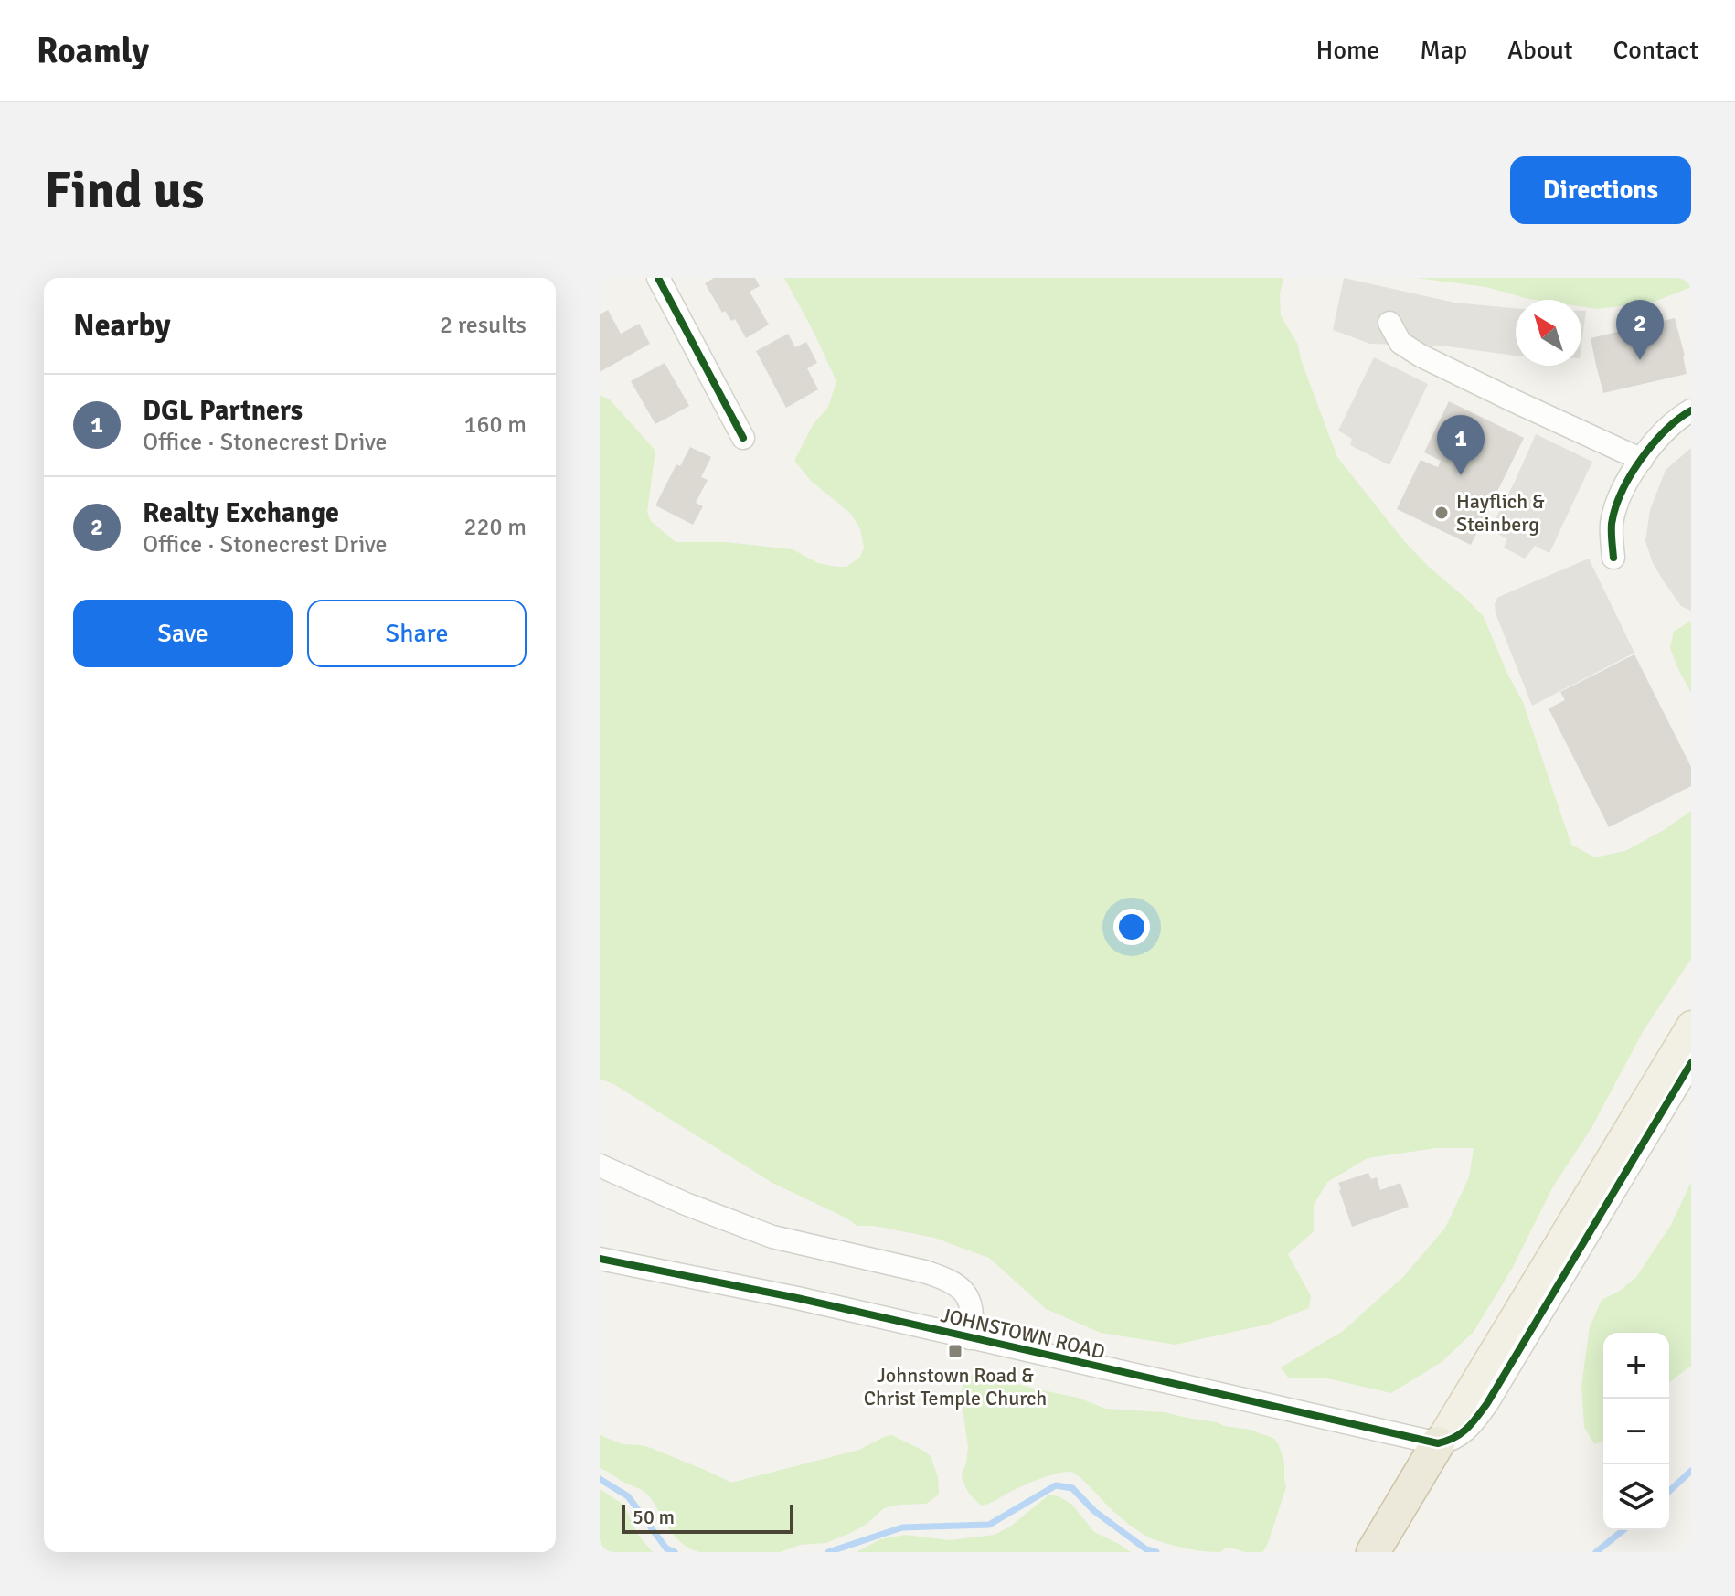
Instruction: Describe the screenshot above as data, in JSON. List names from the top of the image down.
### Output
{
  "streets": {
    "street": ["JOHNSTOWN ROAD"]
  },
  "places": {
    "other": ["Hayflich & Steinberg"],
    "transit": ["Johnstown Road & Christ Temple Church"]
  },
  "scale_bar": "50 m",
  "north": "top left",
  "page": {
    "header": "Roamly",
    "nav": [
      "Home",
      "Map",
      "About",
      "Contact"
    ],
    "buttons": [
      "Directions",
      ["Save", "Share"]
    ],
    "title": "Find us",
    "heading": ["Nearby", "2 results"],
    "pins": ["2", "1"],
    "list": [
      {
        "mark": "1",
        "name": "DGL Partners",
        "note": "Office · Stonecrest Drive",
        "value": "160 m"
      },
      {
        "mark": "2",
        "name": "Realty Exchange",
        "note": "Office · Stonecrest Drive",
        "value": "220 m"
      }
    ],
    "map_buttons": ["+", "−"],
    "scale": "50 m"
  }
}
